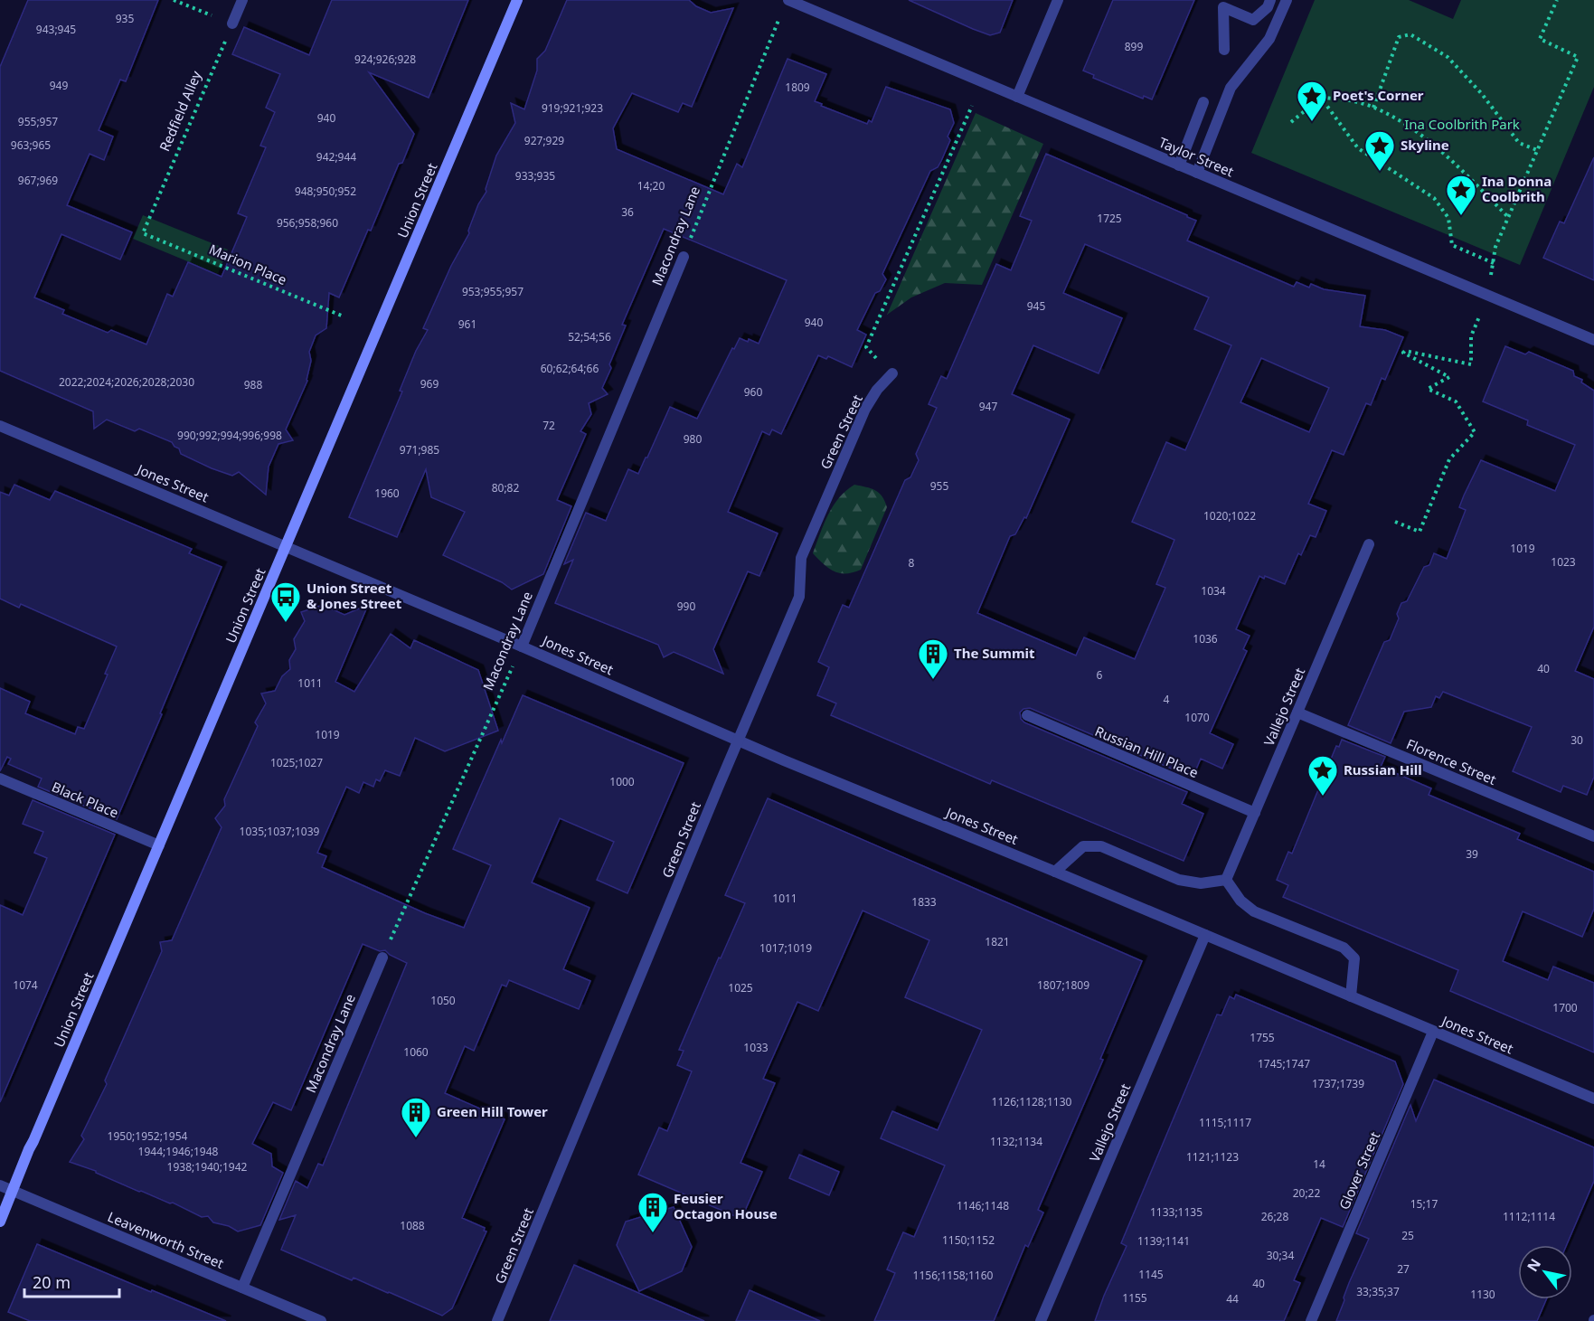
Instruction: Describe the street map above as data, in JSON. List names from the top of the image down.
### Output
{
  "streets": {
    "street": [
      "Taylor Street",
      "Union Street",
      "Macondray Lane",
      "Green Street",
      "Jones Street",
      "Vallejo Street",
      "Russian Hill Place",
      "Florence Street",
      "Black Place",
      "Glover Street",
      "Leavenworth Street"
    ],
    "path": ["Redfield Alley", "Marion Place"]
  },
  "crossings": [
    ["Redfield Alley", "Marion Place"],
    ["Taylor Street", "Macondray Lane"],
    ["Union Street", "Jones Street"],
    ["Union Street", "Black Place"],
    ["Union Street", "Leavenworth Street"],
    ["Macondray Lane", "Jones Street"],
    ["Macondray Lane", "Leavenworth Street"],
    ["Green Street", "Jones Street"],
    ["Jones Street", "Vallejo Street"],
    ["Jones Street", "Glover Street"],
    ["Vallejo Street", "Russian Hill Place"],
    ["Vallejo Street", "Florence Street"]
  ],
  "parks": ["Ina Coolbrith Park"],
  "places": {
    "place": [
      "Poet's Corner",
      "Skyline",
      "Ina Donna Coolbrith",
      "Russian Hill"
    ],
    "bus stop": ["Union Street & Jones Street"],
    "building": ["The Summit", "Green Hill Tower", "Feusier Octagon House"]
  },
  "house_numbers": [
    "935",
    "943;945",
    "899",
    "924;926;928",
    "949",
    "1809",
    "919;921;923",
    "940",
    "955;957",
    "927;929",
    "963;965",
    "942;944",
    "933;935",
    "967;969",
    "14;20",
    "948;950;952",
    "36",
    "1725",
    "956;958;960",
    "953;955;957",
    "945",
    "940",
    "961",
    "52;54;56",
    "60;62;64;66",
    "2022;2024;2026;2028;2030",
    "969",
    "988",
    "960",
    "947",
    "72",
    "990;992;994;996;998",
    "980",
    "971;985",
    "955",
    "80;82",
    "1960",
    "1020;1022",
    "1019",
    "1023",
    "8",
    "1034",
    "990",
    "1036",
    "40",
    "6",
    "1011",
    "4",
    "1070",
    "1019",
    "30",
    "1025;1027",
    "1000",
    "1035;1037;1039",
    "39",
    "1011",
    "1833",
    "1821",
    "1017;1019",
    "1074",
    "1807;1809",
    "1025",
    "1050",
    "1700",
    "1755",
    "1033",
    "1060",
    "1745;1747",
    "1737;1739",
    "1126;1128;1130",
    "1115;1117",
    "1950;1952;1954",
    "1132;1134",
    "1944;1946;1948",
    "1121;1123",
    "14",
    "1938;1940;1942",
    "20;22",
    "15;17",
    "1146;1148",
    "1133;1135",
    "26;28",
    "1112;1114",
    "1088",
    "25",
    "1150;1152",
    "1139;1141",
    "30;34",
    "27",
    "1145",
    "1156;1158;1160",
    "40",
    "33;35;37",
    "1130",
    "1155",
    "44"
  ],
  "scale_bar": "20 m",
  "north": "top left"
}
